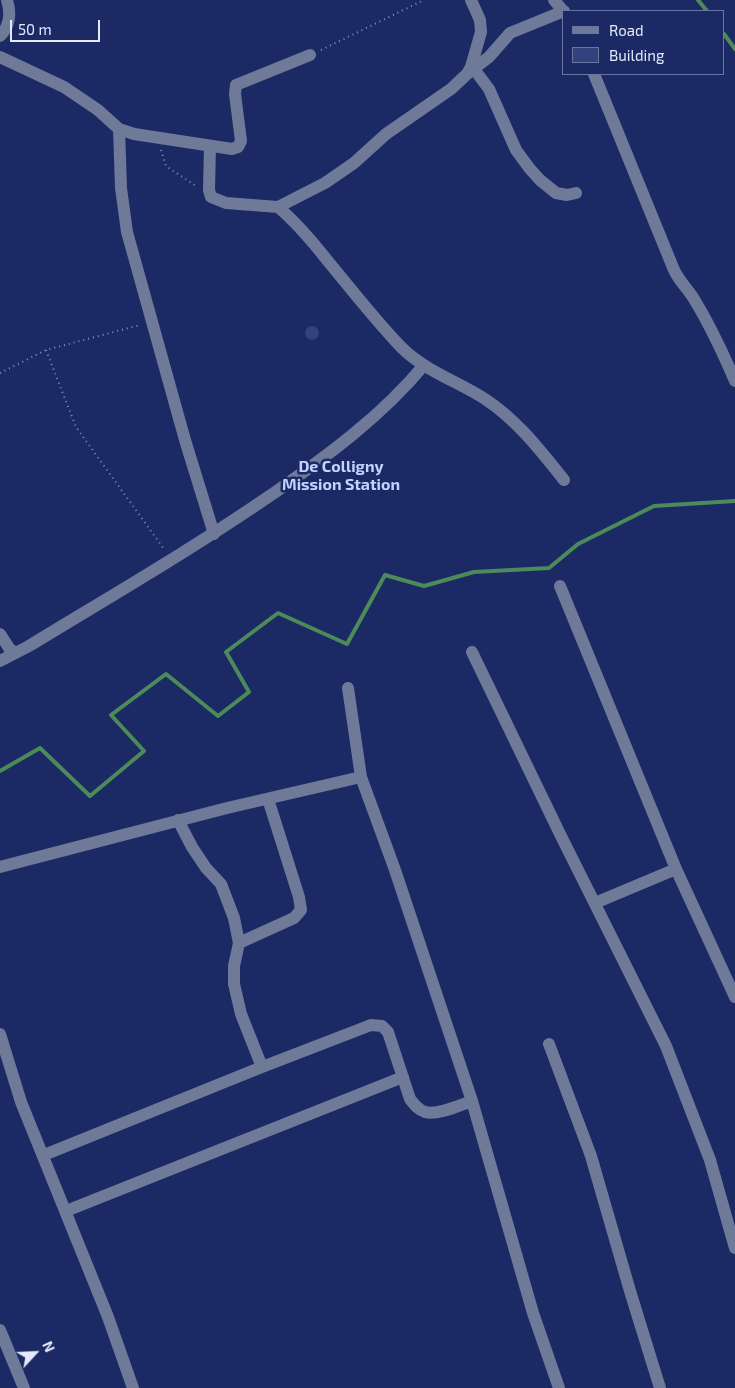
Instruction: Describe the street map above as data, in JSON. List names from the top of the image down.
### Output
{
  "districts": ["De Colligny Mission Station"],
  "legend": ["Road", "Building"],
  "scale_bar": "50 m",
  "north": "top right"
}
